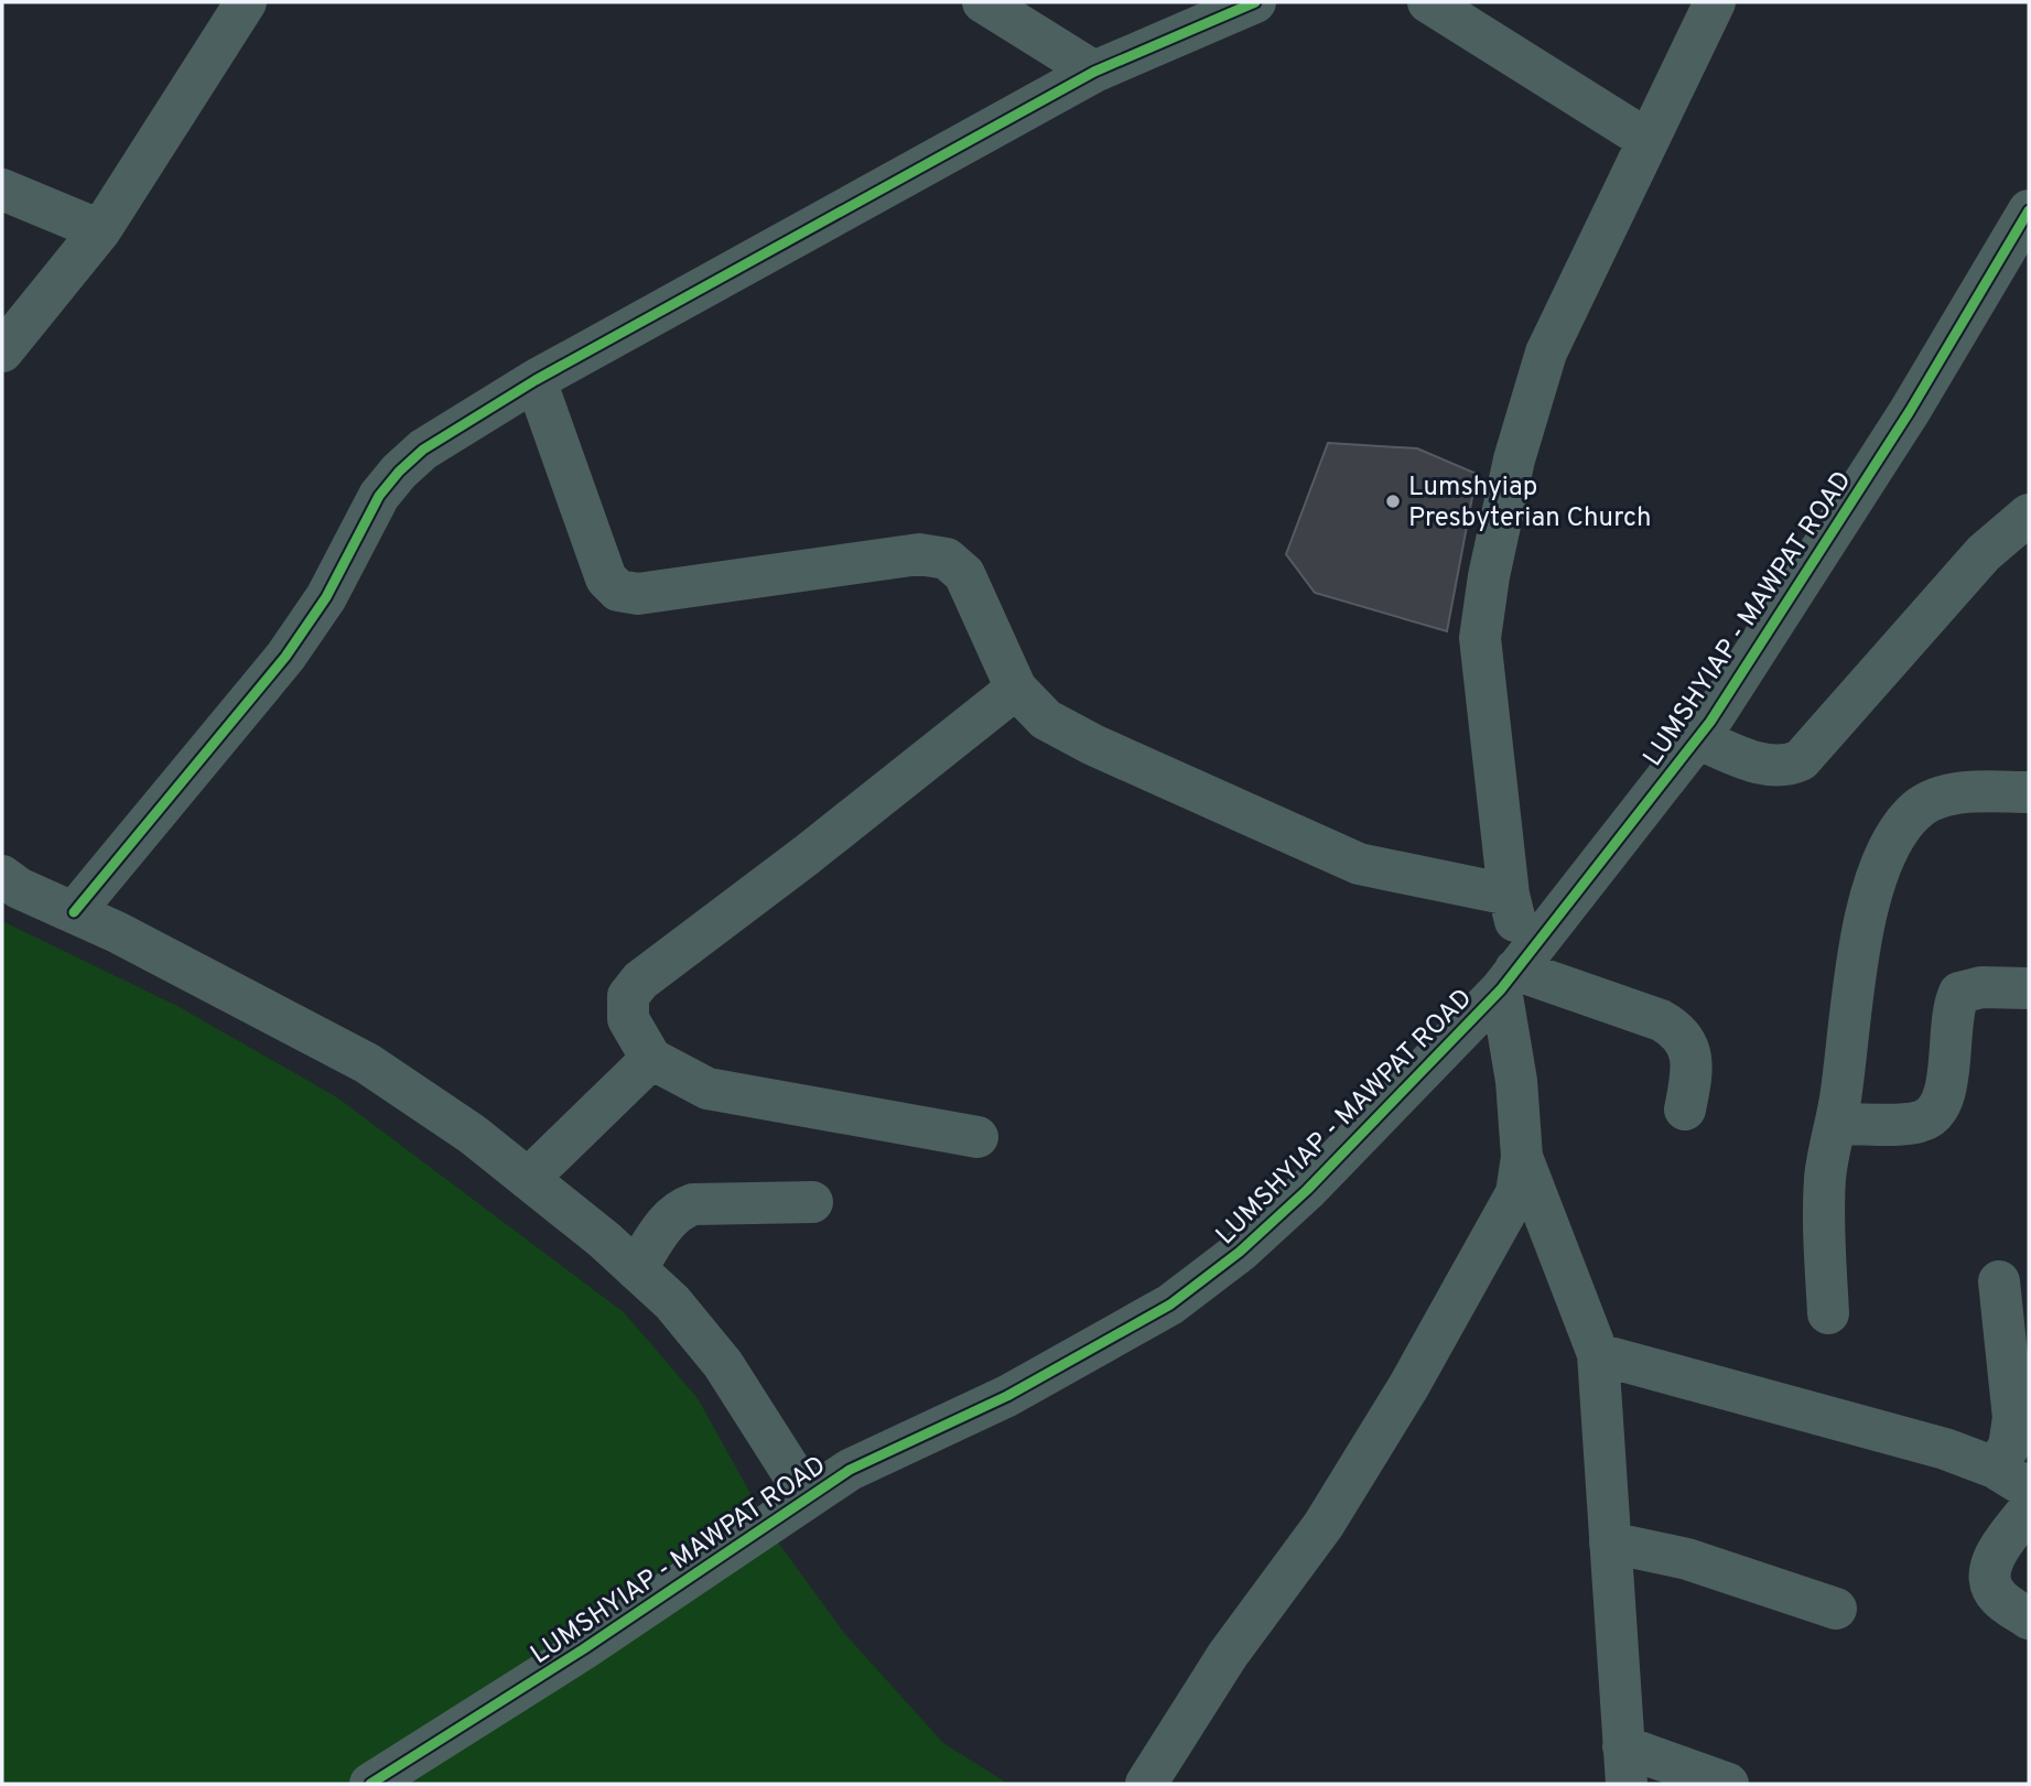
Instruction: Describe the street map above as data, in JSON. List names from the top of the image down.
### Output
{
  "streets": {
    "street": ["LUMSHYIAP - MAWPAT ROAD"]
  },
  "places": ["Lumshyiap Presbyterian Church"]
}
